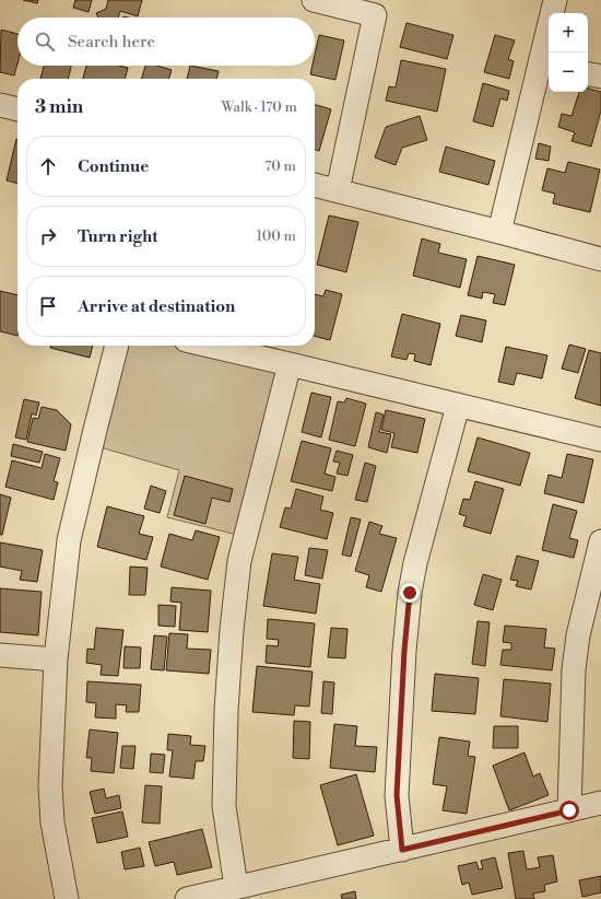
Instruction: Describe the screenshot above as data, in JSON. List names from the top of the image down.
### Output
{
  "page": {
    "map_buttons": ["+", "−"],
    "search": "Search here",
    "heading": ["3 min", "Walk · 170 m"],
    "list": [
      ["Continue", "70 m"],
      ["Turn right", "100 m"],
      "Arrive at destination"
    ]
  }
}
